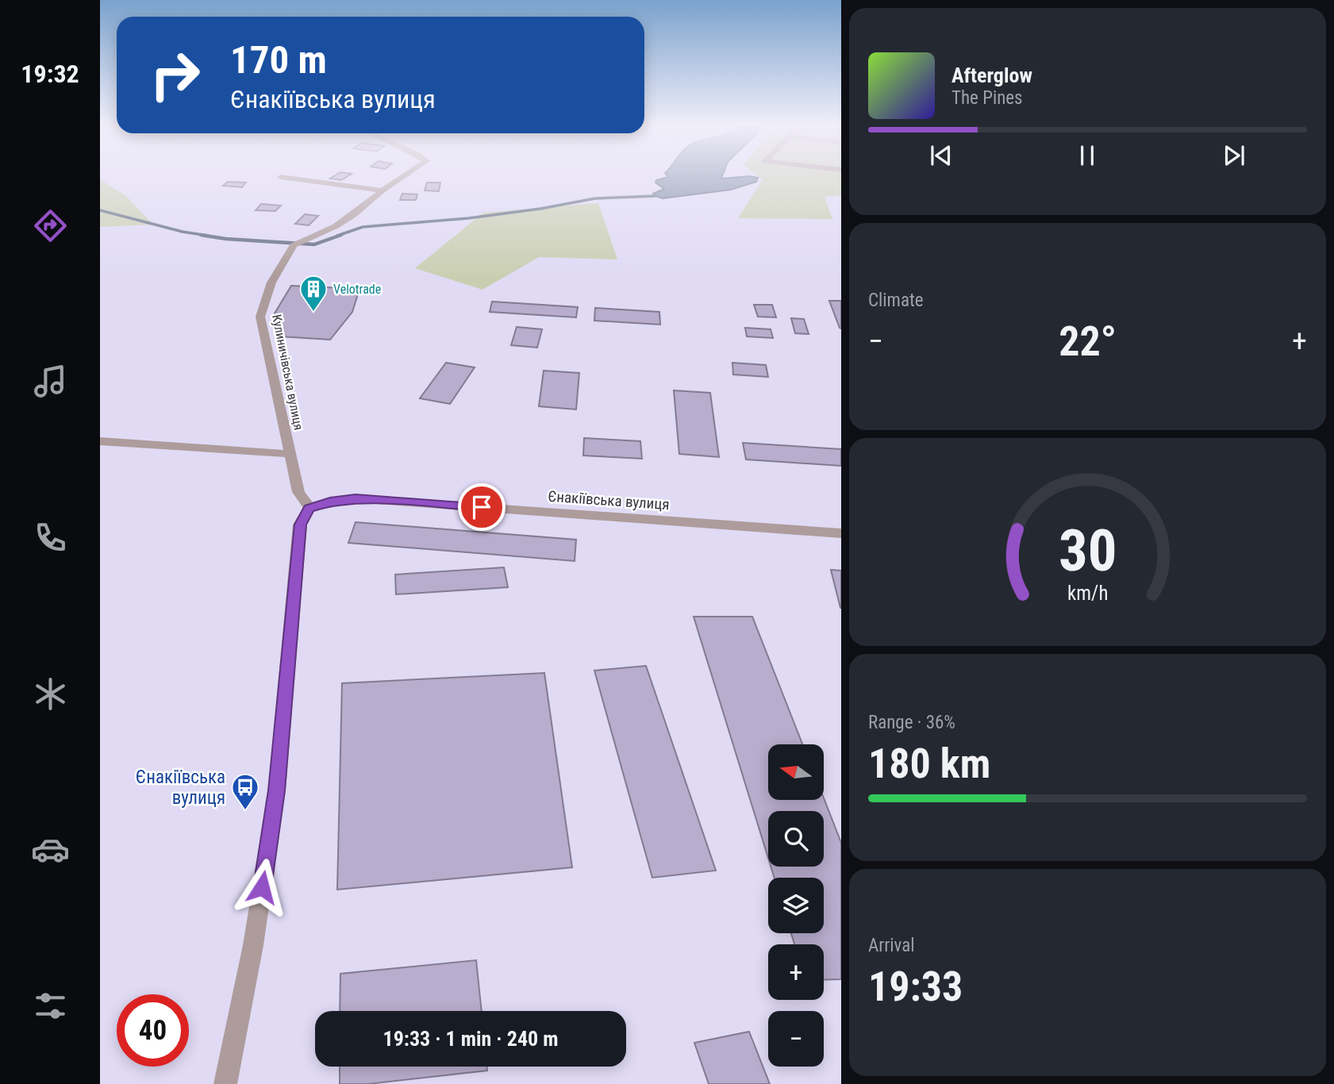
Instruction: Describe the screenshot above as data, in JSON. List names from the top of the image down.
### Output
{
  "streets": {
    "street": ["Кулиничівська вулиця", "Єнакіївська вулиця"]
  },
  "crossings": [
    ["Кулиничівська вулиця", "Єнакіївська вулиця"]
  ],
  "places": {
    "building": ["Velotrade"],
    "bus stop": ["Єнакіївська вулиця"]
  },
  "north": "left",
  "page": {
    "tabs": "19:32",
    "turn": ["170 m", "Єнакіївська вулиця"],
    "song": ["Afterglow", "The Pines"],
    "tile": [
      "Climate",
      ["Range · 36%", "180 km"],
      ["Arrival", "19:33"]
    ],
    "heat": ["−", "22°", "+"],
    "map_buttons": ["+", "−"],
    "limit": "40",
    "trip": "19:33 · 1 min · 240 m",
    "gauge": ["30", "km/h"]
  }
}
